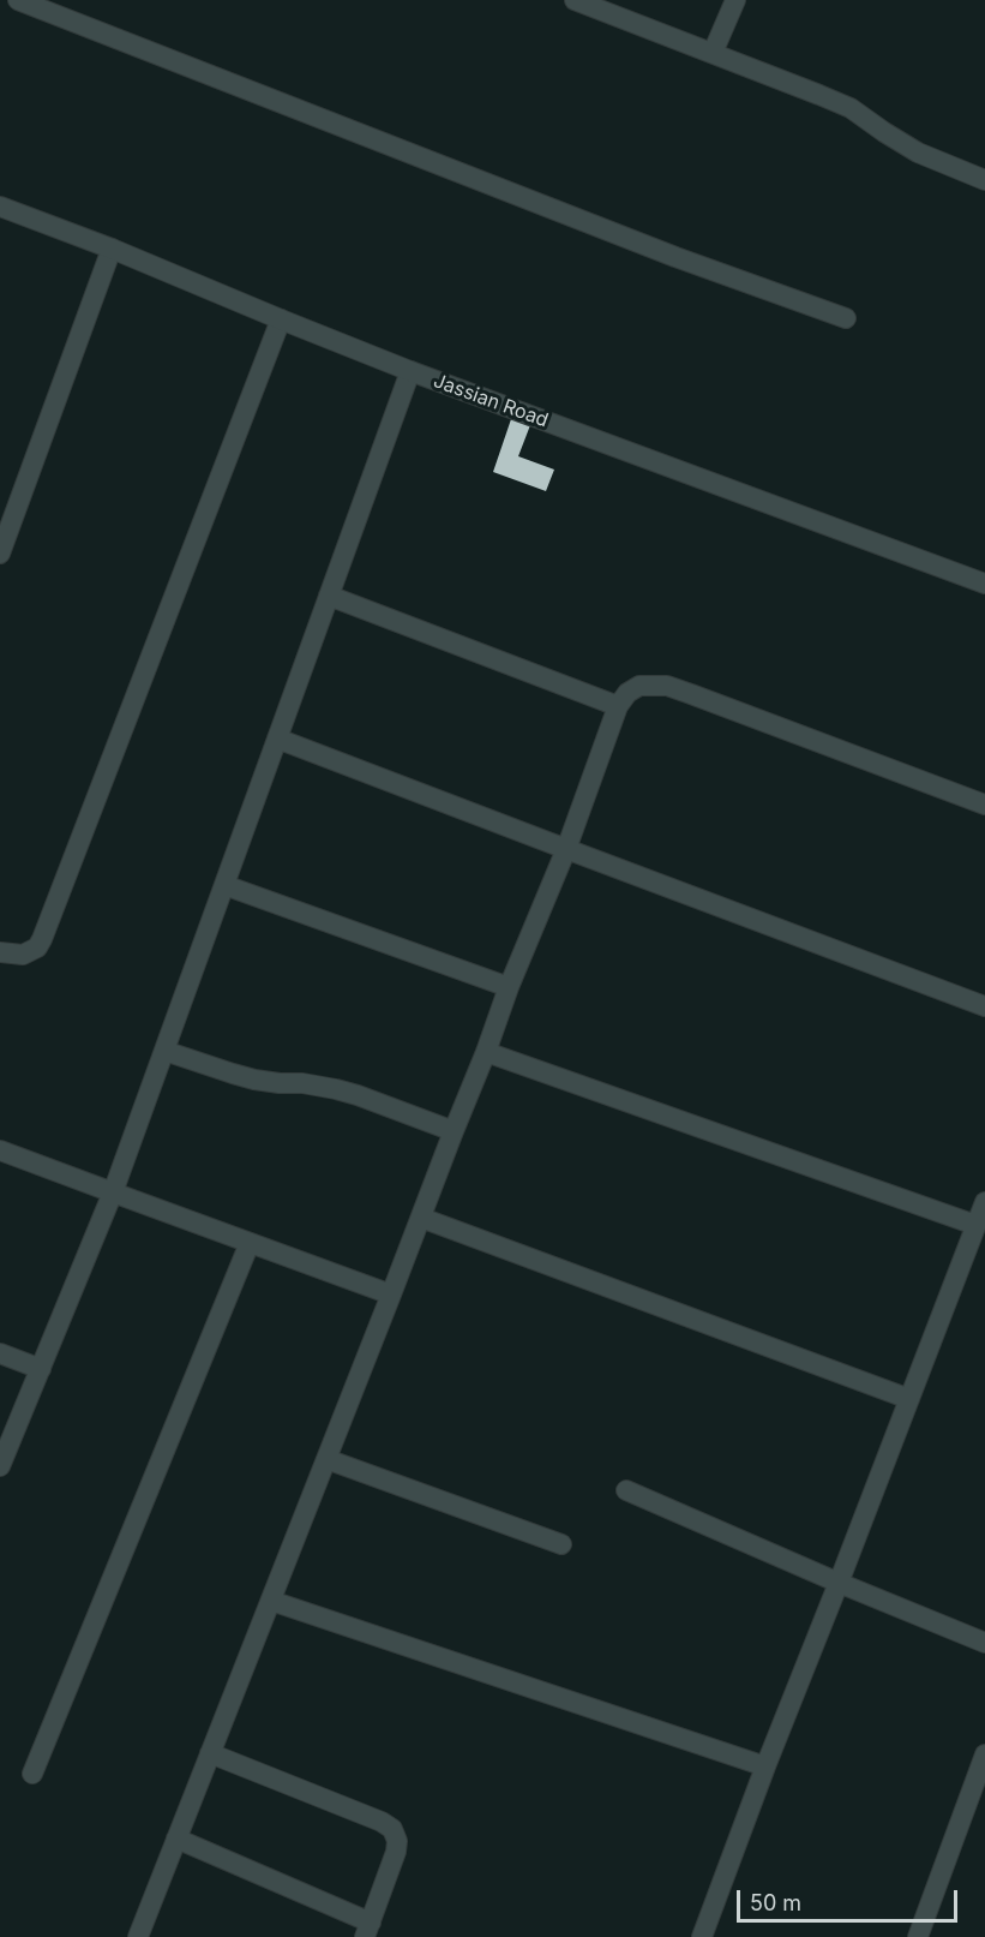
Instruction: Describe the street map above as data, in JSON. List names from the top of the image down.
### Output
{
  "streets": {
    "street": ["Jassian Road"]
  },
  "scale_bar": "50 m"
}
